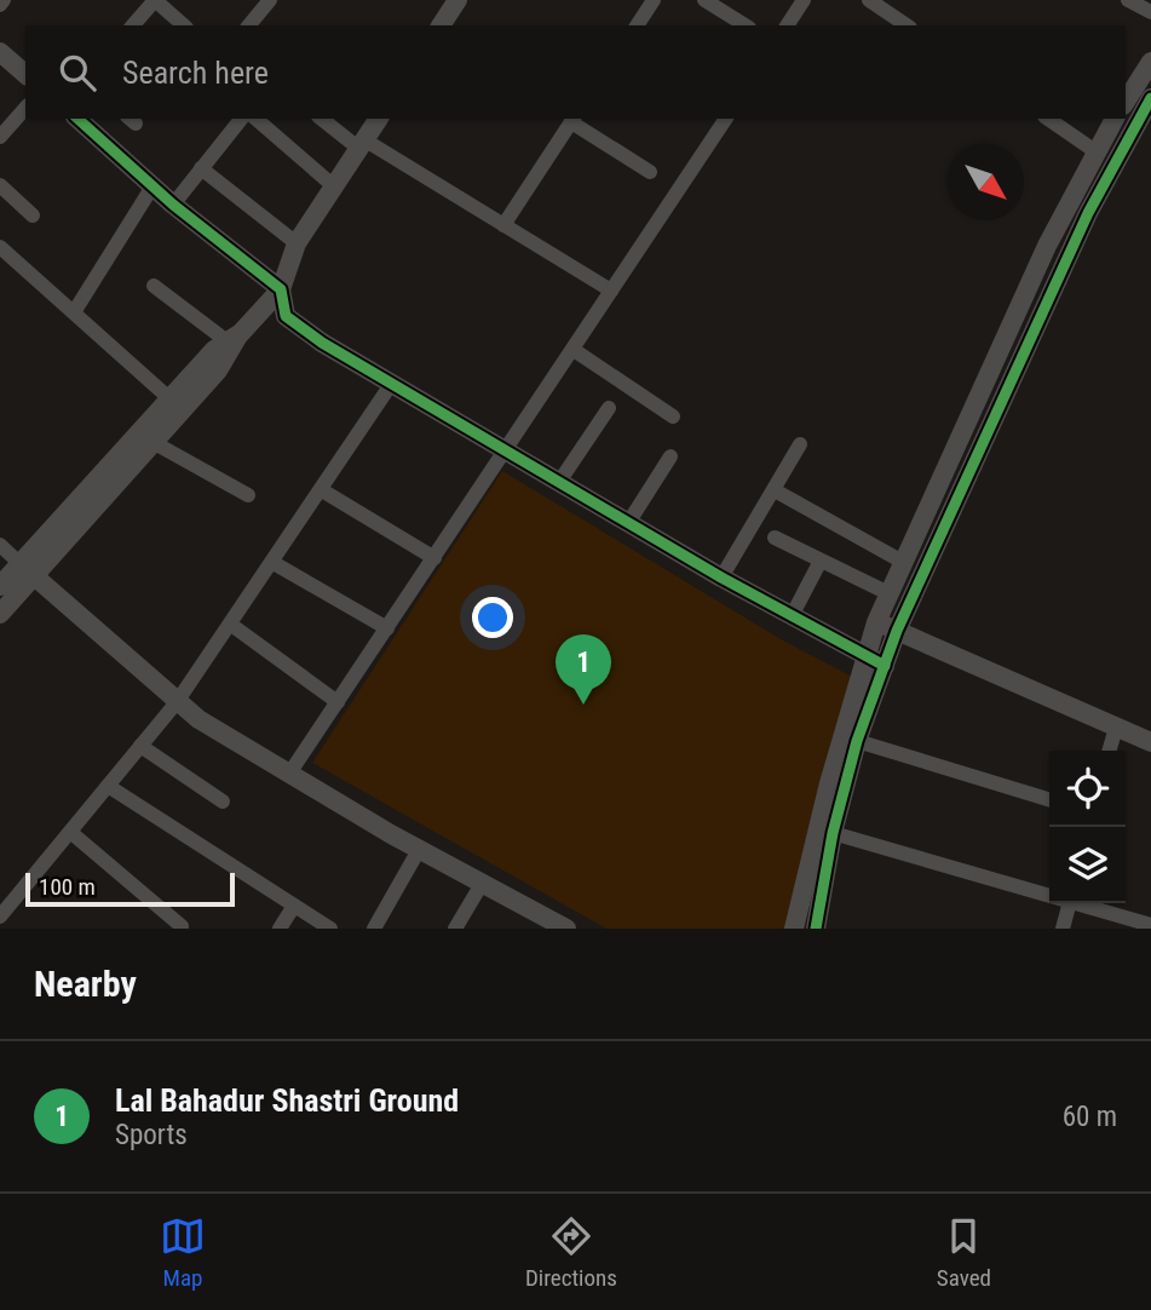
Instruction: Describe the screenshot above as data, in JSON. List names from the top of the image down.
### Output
{
  "scale_bar": "100 m",
  "north": "bottom right",
  "page": {
    "search": "Search here",
    "pins": "1",
    "scale": "100 m",
    "heading": "Nearby",
    "list": [
      {
        "mark": "1",
        "name": "Lal Bahadur Shastri Ground",
        "note": "Sports",
        "value": "60 m"
      }
    ],
    "nav": ["Map", "Directions", "Saved"]
  }
}
